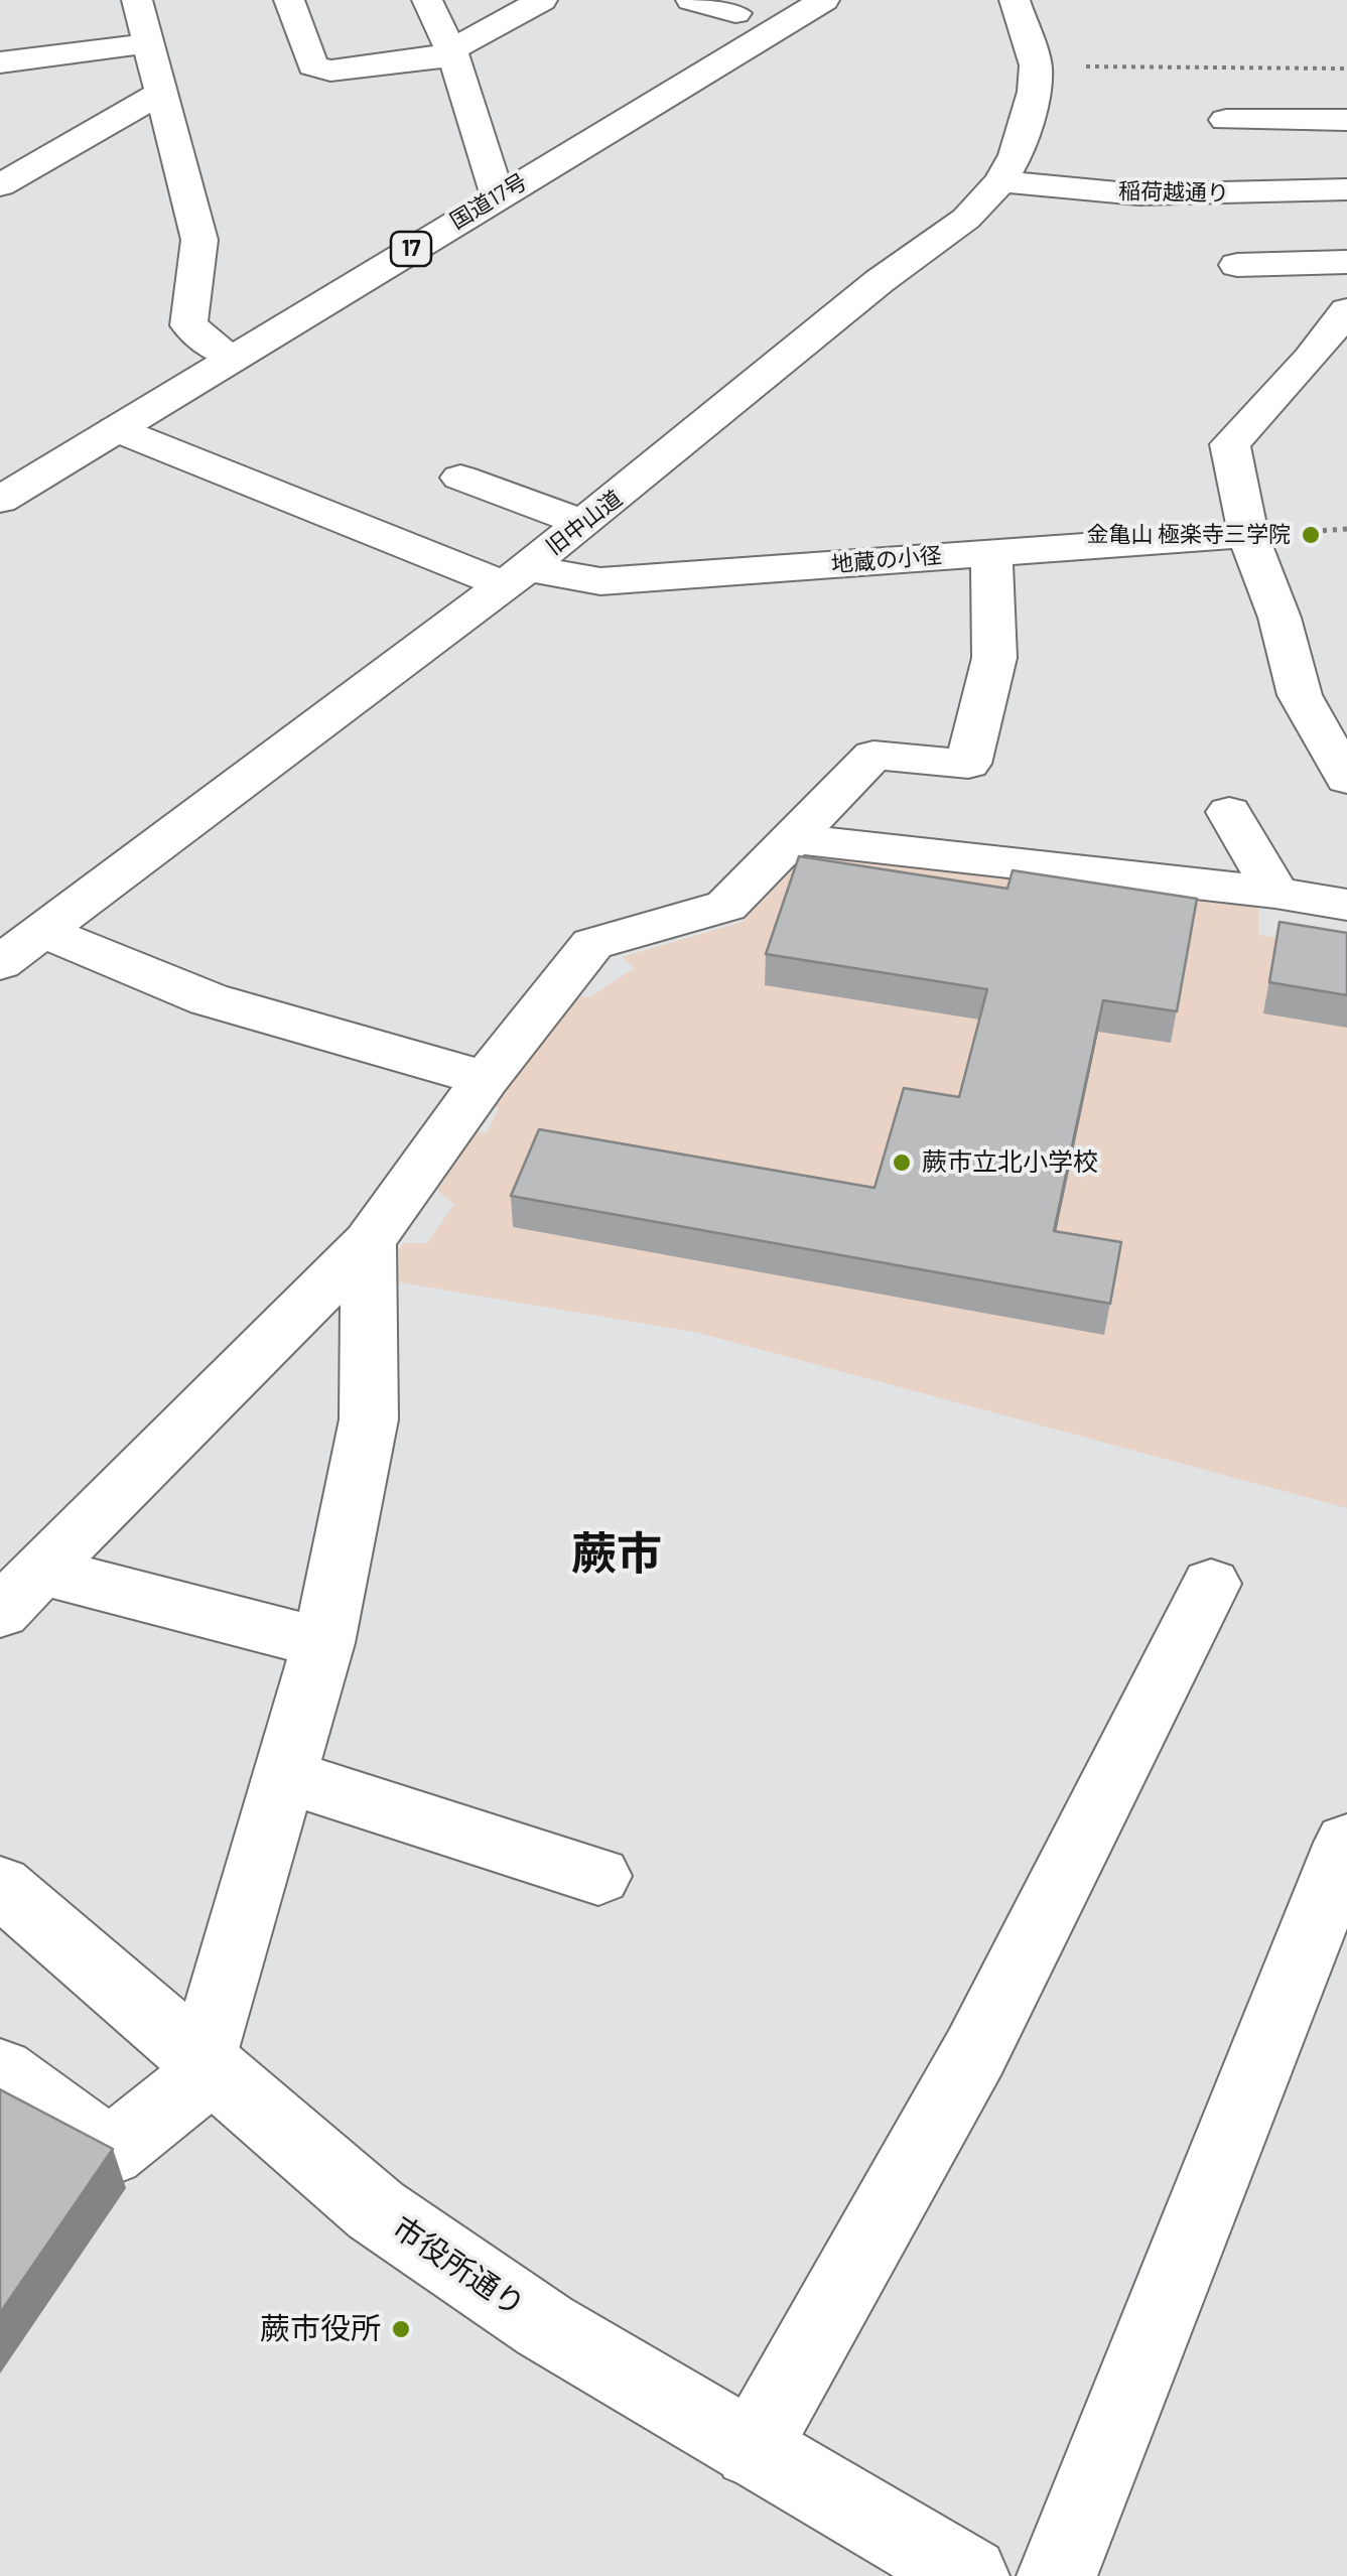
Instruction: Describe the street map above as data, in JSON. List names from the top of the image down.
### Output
{
  "streets": {
    "main road": [
      "稲荷越通り",
      "国道17号",
      "17",
      "旧中山道",
      "地蔵の小径",
      "市役所通り"
    ]
  },
  "crossings": [
    ["稲荷越通り", "旧中山道"],
    ["国道17号", "地蔵の小径"],
    ["旧中山道", "地蔵の小径"]
  ],
  "districts": ["蕨市"],
  "places": ["金亀山 極楽寺三学院", "蕨市立北小学校", "蕨市役所"]
}
